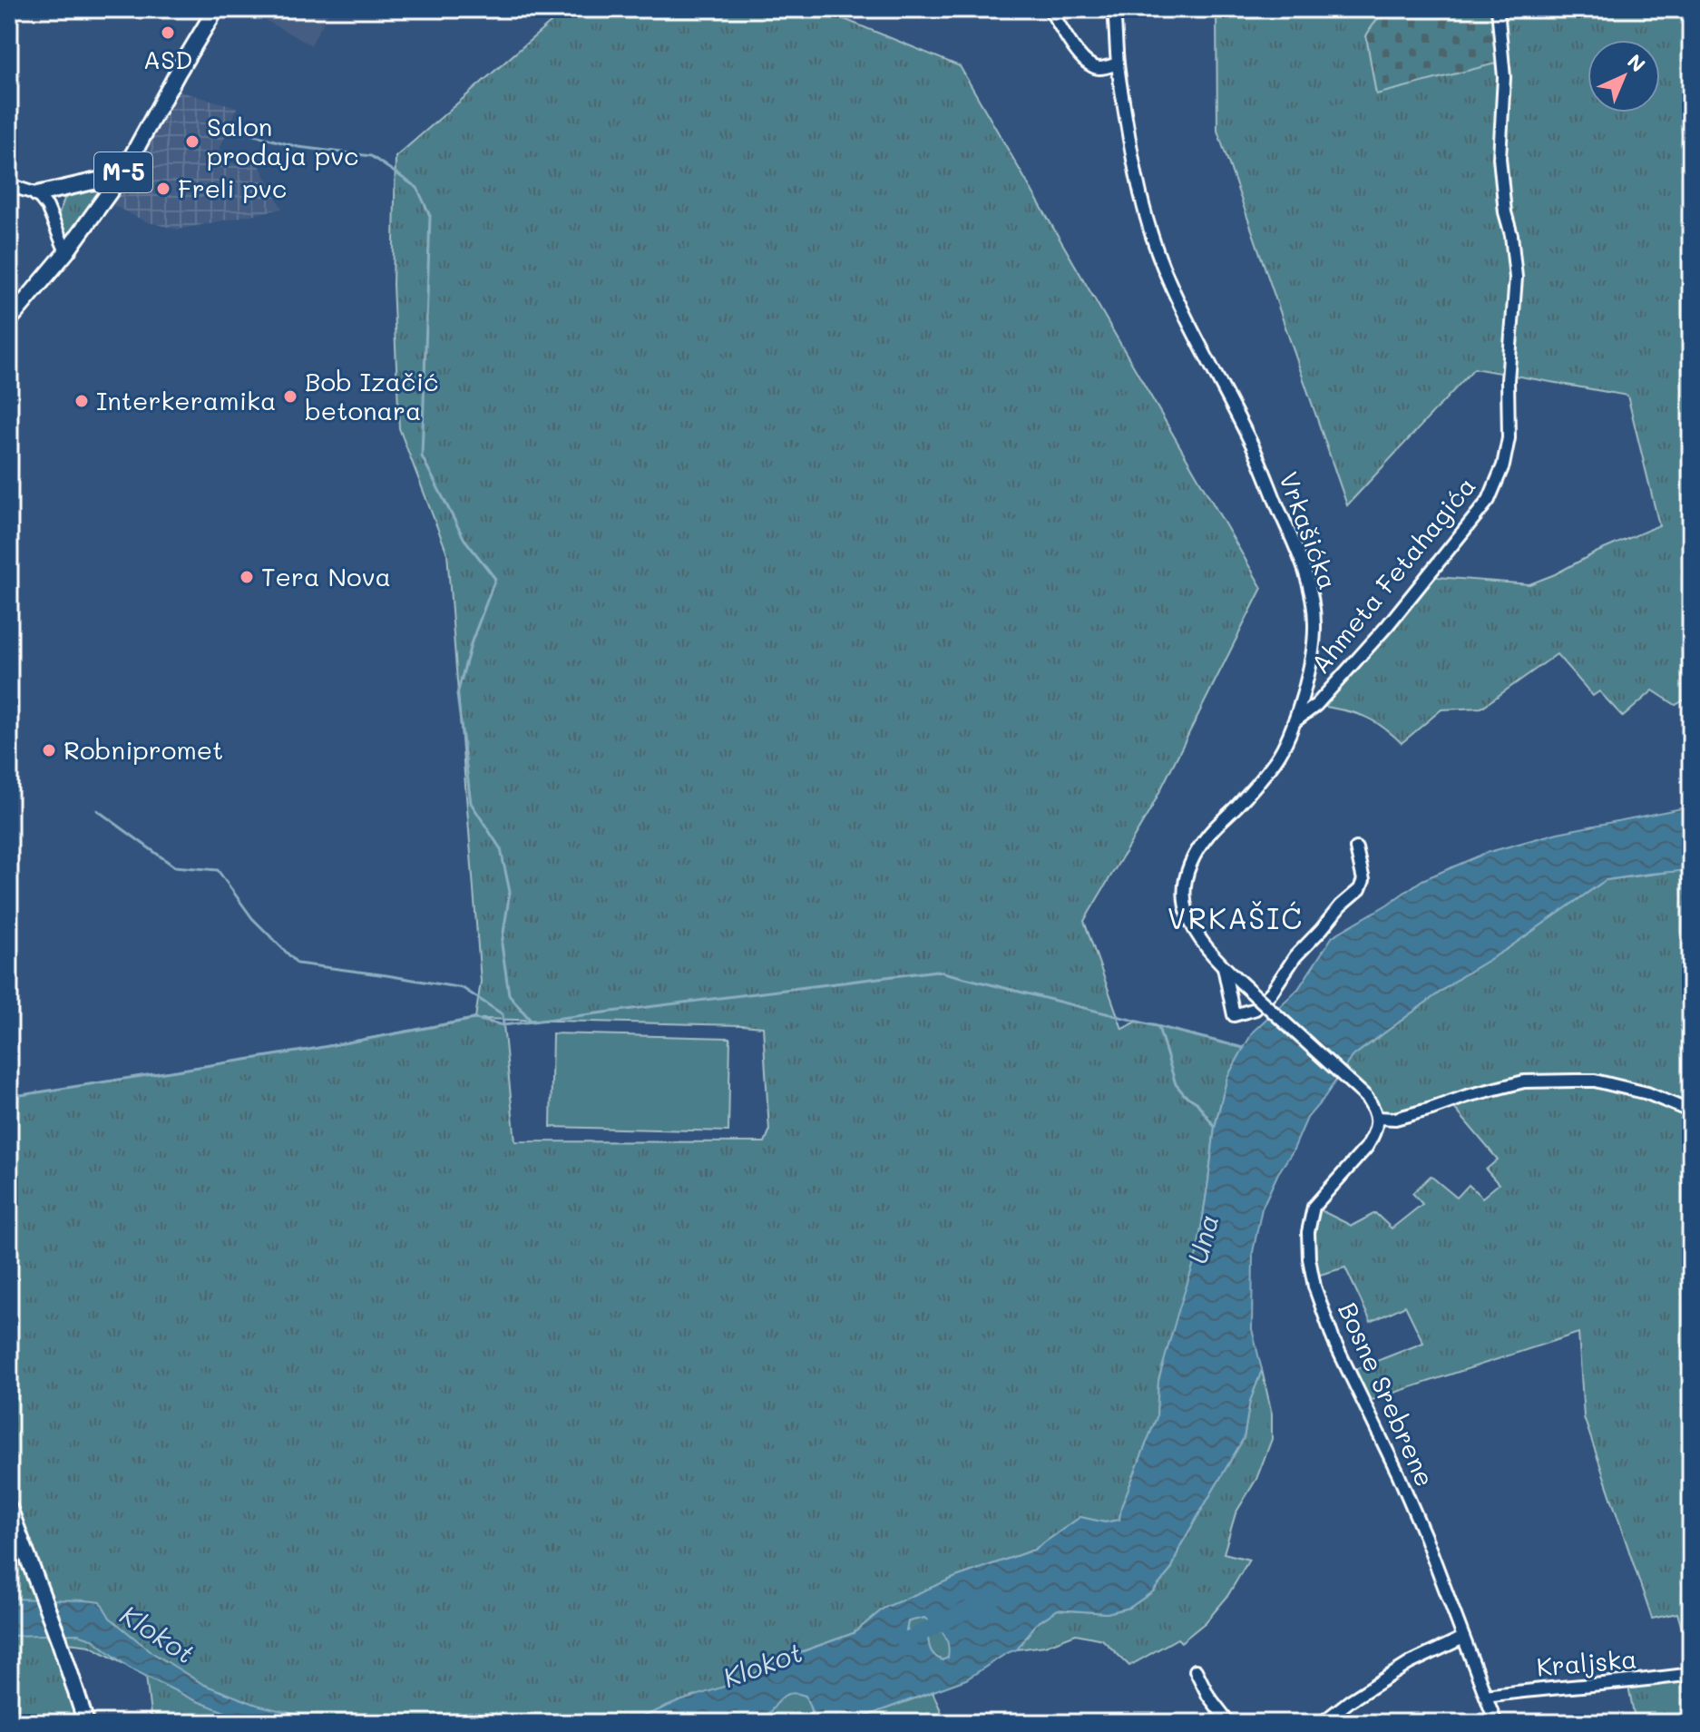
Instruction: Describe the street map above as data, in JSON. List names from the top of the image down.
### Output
{
  "streets": {
    "main road": ["M-5"],
    "street": [
      "Vrkašićka",
      "Ahmeta Fetahagića",
      "Bosne Srebrene",
      "Kraljska"
    ]
  },
  "crossings": [
    ["Vrkašićka", "Ahmeta Fetahagića"],
    ["Vrkašićka", "Bosne Srebrene"],
    ["Bosne Srebrene", "Kraljska"]
  ],
  "districts": ["VRKAŠIĆ"],
  "water": ["Una", "Klokot"],
  "places": [
    "ASD",
    "Salon prodaja pvc",
    "Freli pvc",
    "Bob Izačić betonara",
    "Interkeramika",
    "Tera Nova",
    "Robnipromet"
  ],
  "north": "top right"
}
